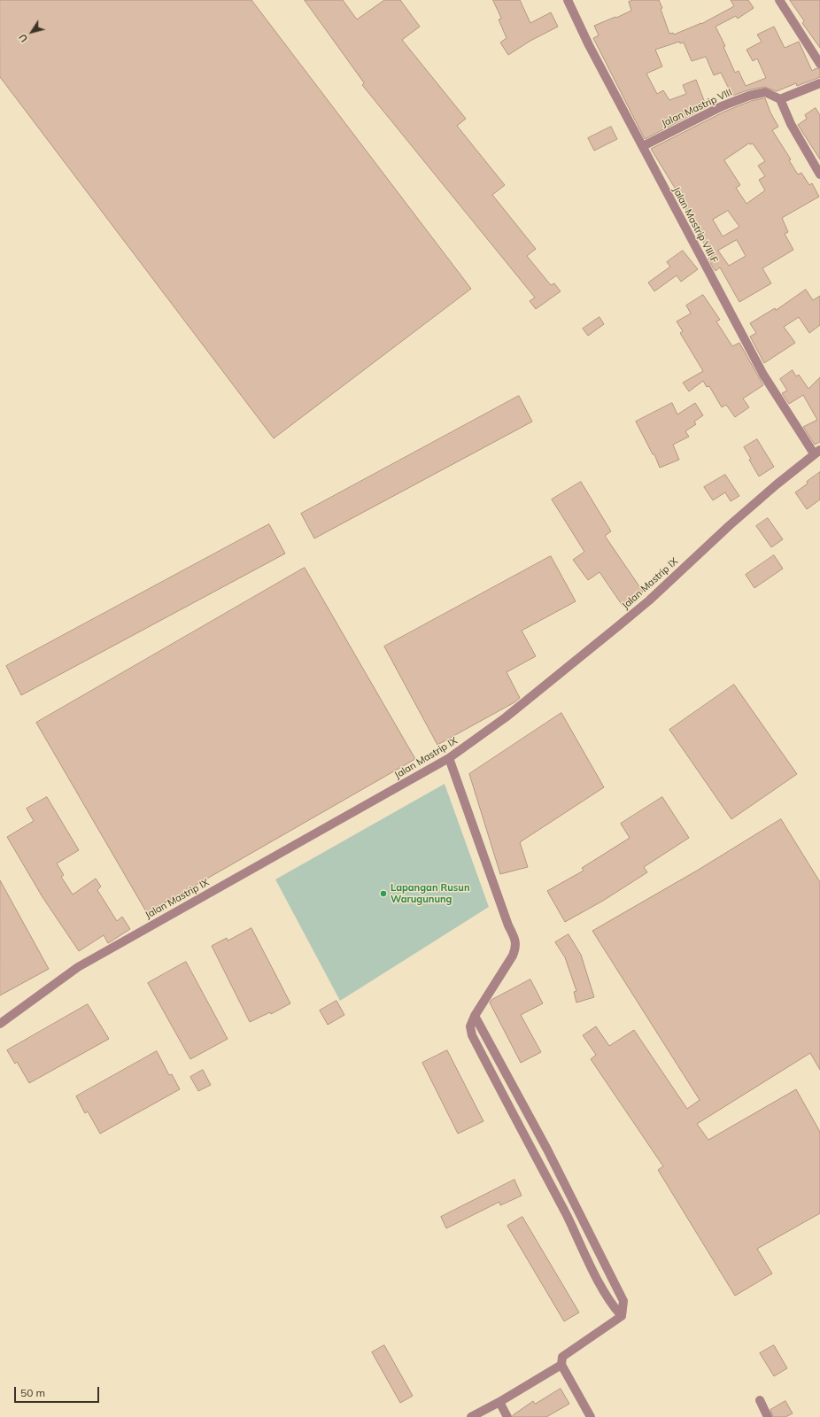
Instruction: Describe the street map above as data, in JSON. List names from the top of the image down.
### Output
{
  "streets": {
    "street": ["Jalan Mastrip VIII", "Jalan Mastrip VIII F", "Jalan Mastrip IX"]
  },
  "crossings": [
    ["Jalan Mastrip VIII", "Jalan Mastrip VIII F"],
    ["Jalan Mastrip VIII F", "Jalan Mastrip IX"]
  ],
  "places": ["Lapangan Rusun Warugunung"],
  "scale_bar": "50 m",
  "north": "bottom left"
}
